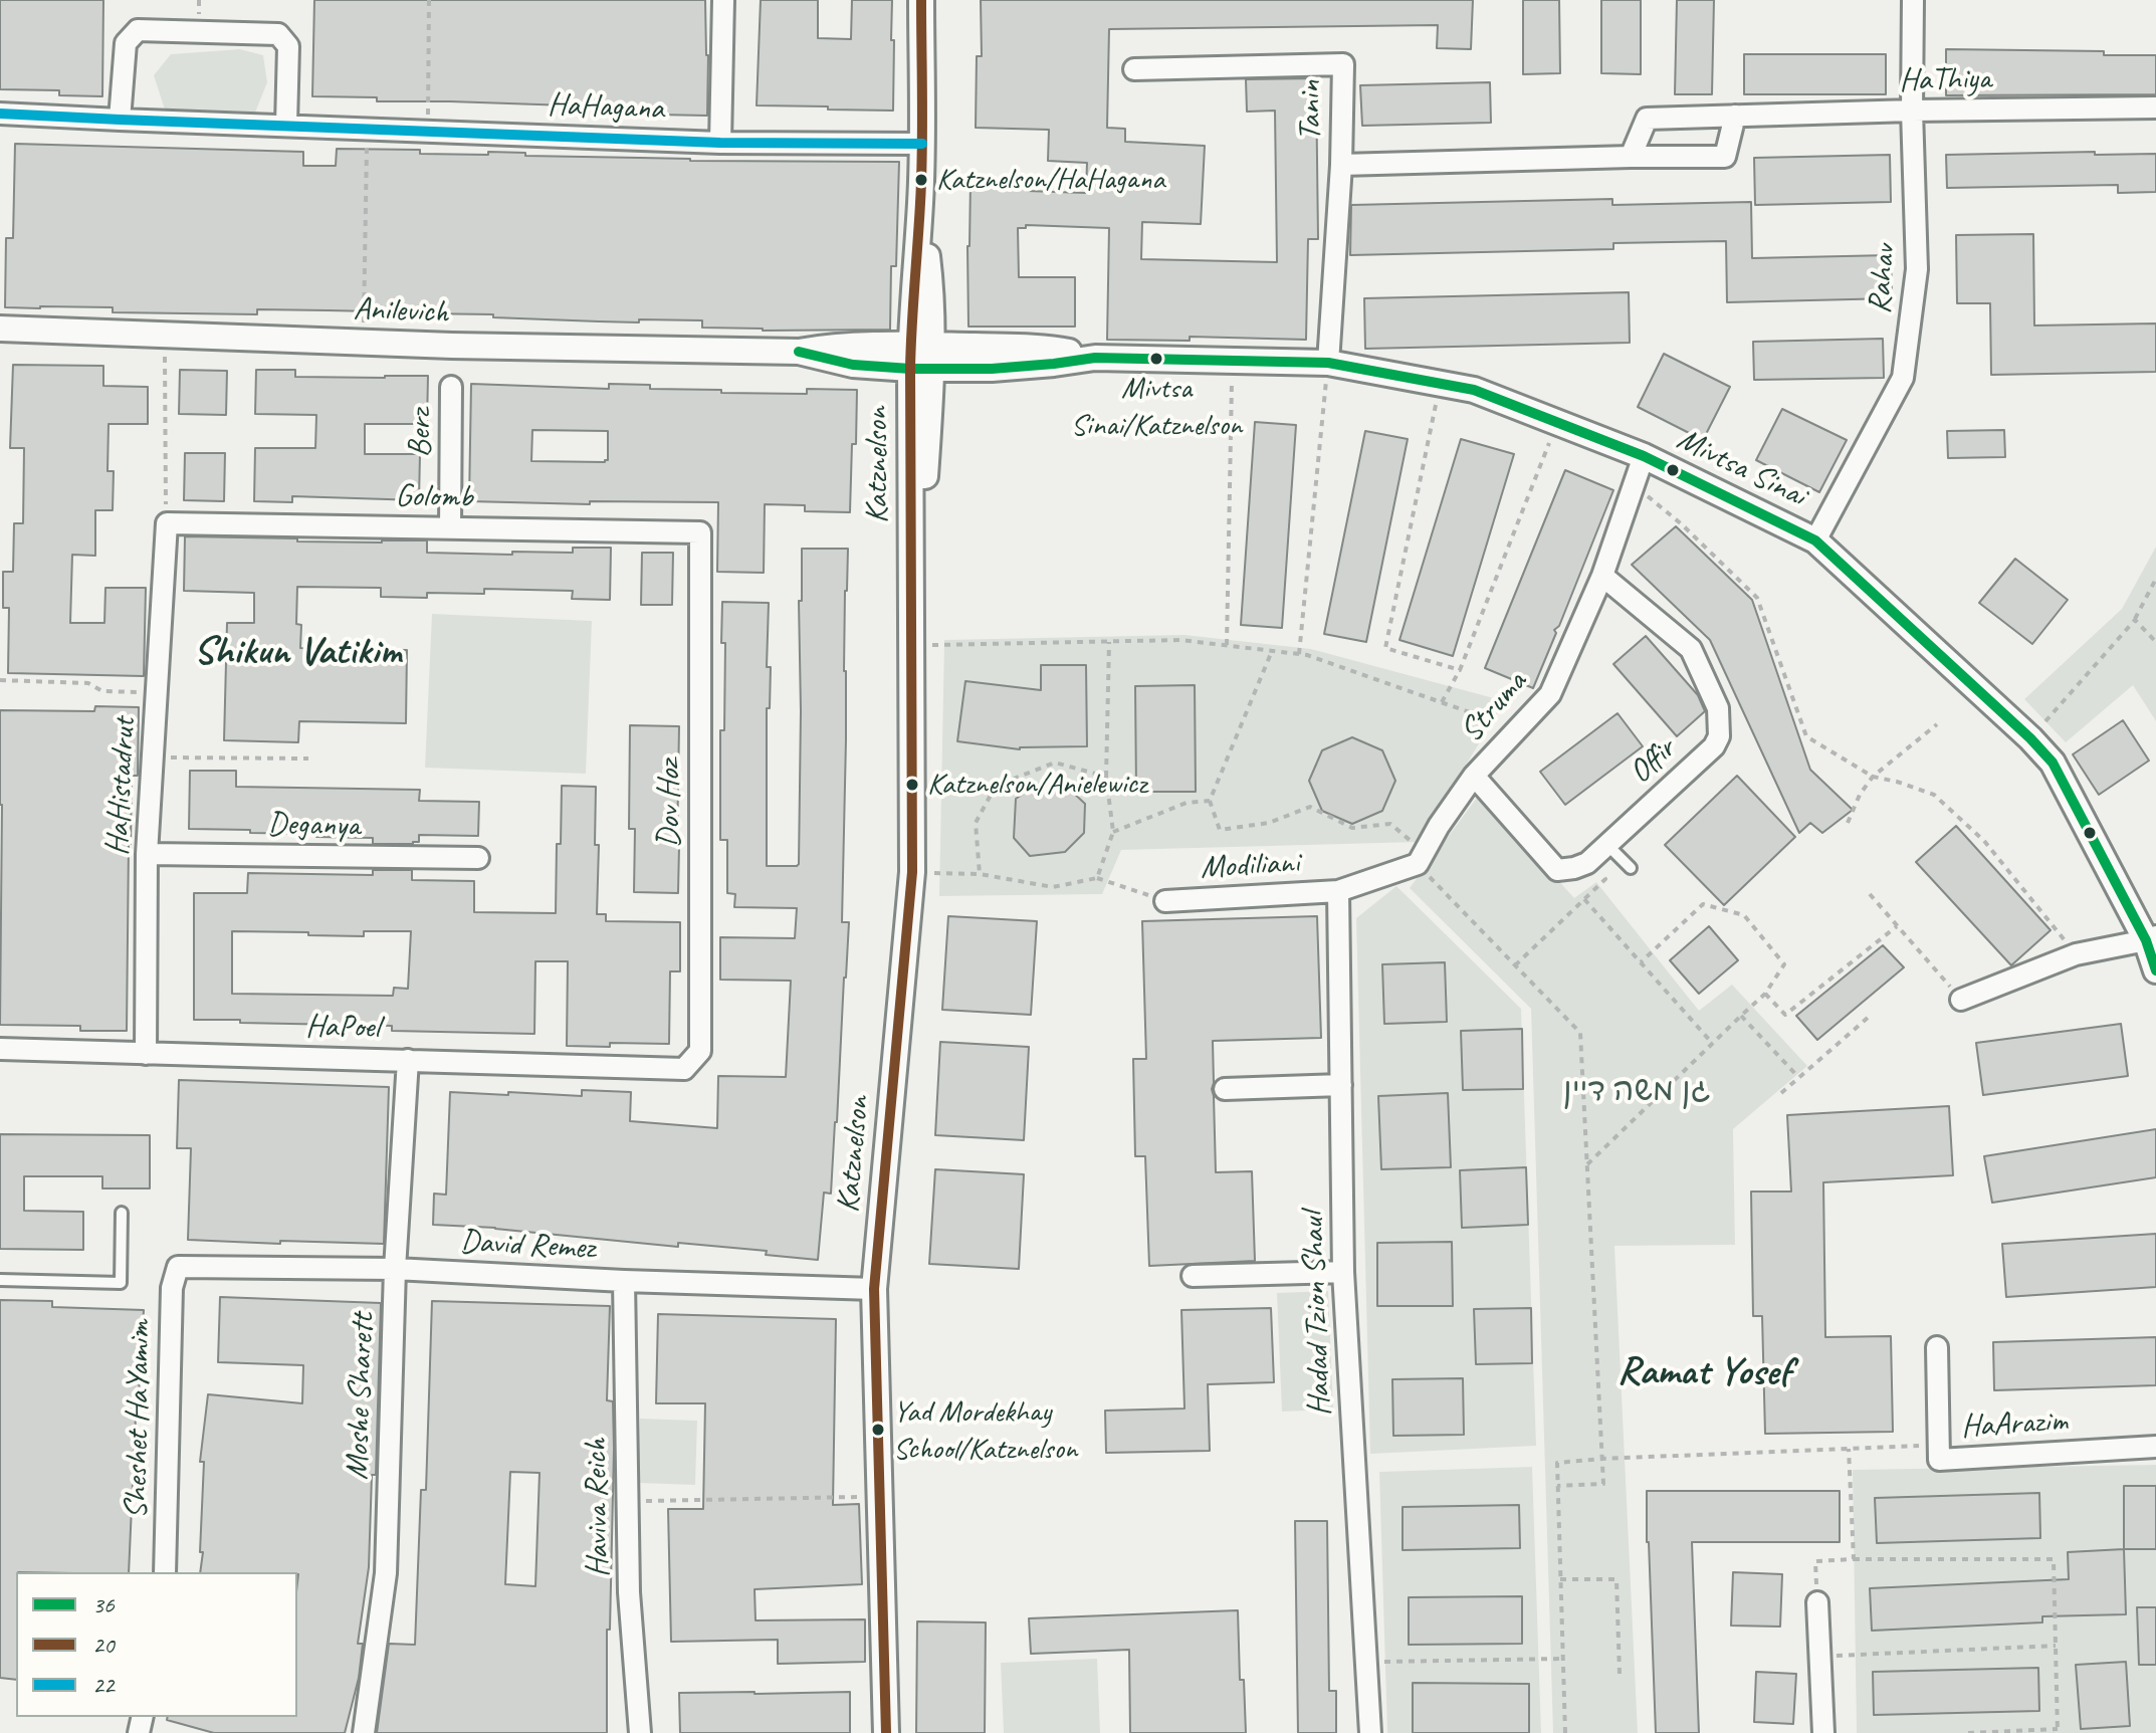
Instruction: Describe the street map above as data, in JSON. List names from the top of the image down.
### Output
{
  "streets": {
    "street": [
      "HaThiya",
      "HaHagana",
      "Tanin",
      "Rahav",
      "Anilevich",
      "Berz",
      "Katznelson",
      "Mivtsa Sinai",
      "Golomb",
      "Struma",
      "Offir",
      "HaHistadrut",
      "Dov Hoz",
      "Deganya",
      "Modiliani",
      "HaPoel",
      "David Remez",
      "Hadad Tzion Shaul",
      "Moshe Sharett",
      "Sheshet HaYamim",
      "HaArazim",
      "Haviva Reich"
    ]
  },
  "crossings": [
    ["HaThiya", "Rahav"],
    ["HaHagana", "Katznelson"],
    ["Tanin", "Mivtsa Sinai"],
    ["Rahav", "Mivtsa Sinai"],
    ["Anilevich", "Katznelson"],
    ["Anilevich", "Mivtsa Sinai"],
    ["Berz", "Golomb"],
    ["Katznelson", "Mivtsa Sinai"],
    ["Katznelson", "David Remez"],
    ["Mivtsa Sinai", "Struma"],
    ["Golomb", "HaHistadrut"],
    ["Golomb", "Dov Hoz"],
    ["Struma", "Offir"],
    ["HaHistadrut", "Deganya"],
    ["HaHistadrut", "HaPoel"],
    ["Dov Hoz", "HaPoel"],
    ["Modiliani", "Hadad Tzion Shaul"],
    ["HaPoel", "Moshe Sharett"],
    ["David Remez", "Moshe Sharett"],
    ["David Remez", "Sheshet HaYamim"],
    ["David Remez", "Haviva Reich"]
  ],
  "districts": ["Shikun Vatikim", "Ramat Yosef"],
  "parks": ["גן משה דיין"],
  "places": [
    "Katznelson/HaHagana",
    "Mivtsa Sinai/Katznelson",
    "Katznelson/Anielewicz",
    "Yad Mordekhay School/Katznelson"
  ],
  "lines": ["transit line 20", "transit line 22", "transit line 36"],
  "legend": ["36", "20", "22"]
}
